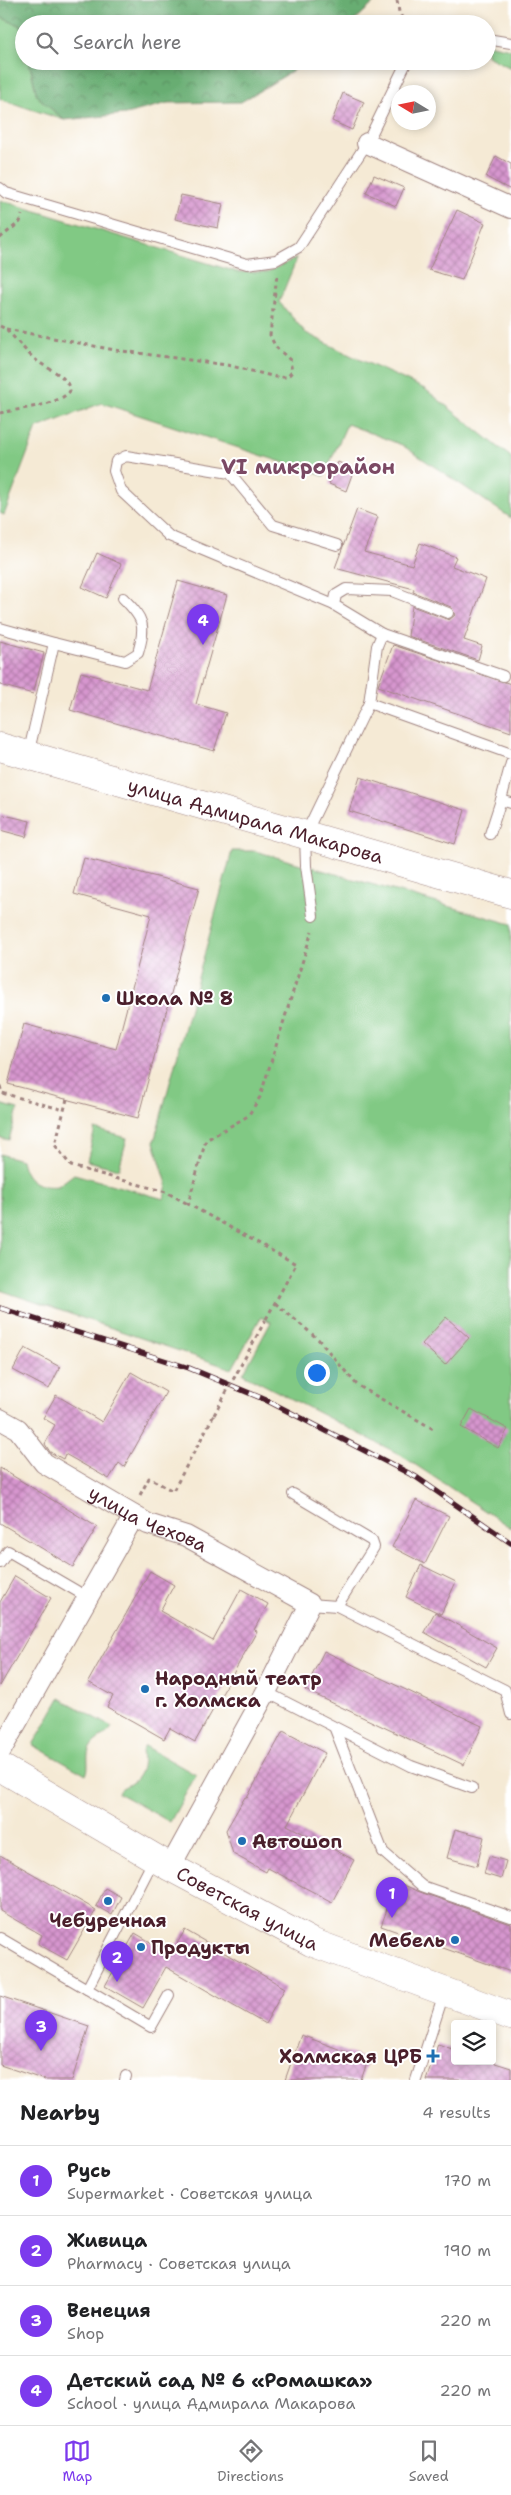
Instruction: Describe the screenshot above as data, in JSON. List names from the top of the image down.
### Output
{
  "streets": {
    "main road": ["улица Адмирала Макарова", "Советская улица"],
    "street": ["улица Чехова"]
  },
  "districts": ["VI микрорайон"],
  "places": {
    "other": [
      "Школа № 8",
      "Народный театр г. Холмска",
      "Автошоп",
      "Чебуречная",
      "Мебель",
      "Продукты"
    ],
    "health": ["Холмская ЦРБ"]
  },
  "north": "left",
  "page": {
    "search": "Search here",
    "pins": [
      "4",
      "1",
      "2",
      "3"
    ],
    "heading": ["Nearby", "4 results"],
    "list": [
      {
        "mark": "1",
        "name": "Русь",
        "note": "Supermarket · Советская улица",
        "value": "170 m"
      },
      {
        "mark": "2",
        "name": "Живица",
        "note": "Pharmacy · Советская улица",
        "value": "190 m"
      },
      {
        "mark": "3",
        "name": "Венеция",
        "note": "Shop",
        "value": "220 m"
      },
      {
        "mark": "4",
        "name": "Детский сад № 6 «Ромашка»",
        "note": "School · улица Адмирала Макарова",
        "value": "220 m"
      }
    ],
    "nav": ["Map", "Directions", "Saved"]
  }
}
